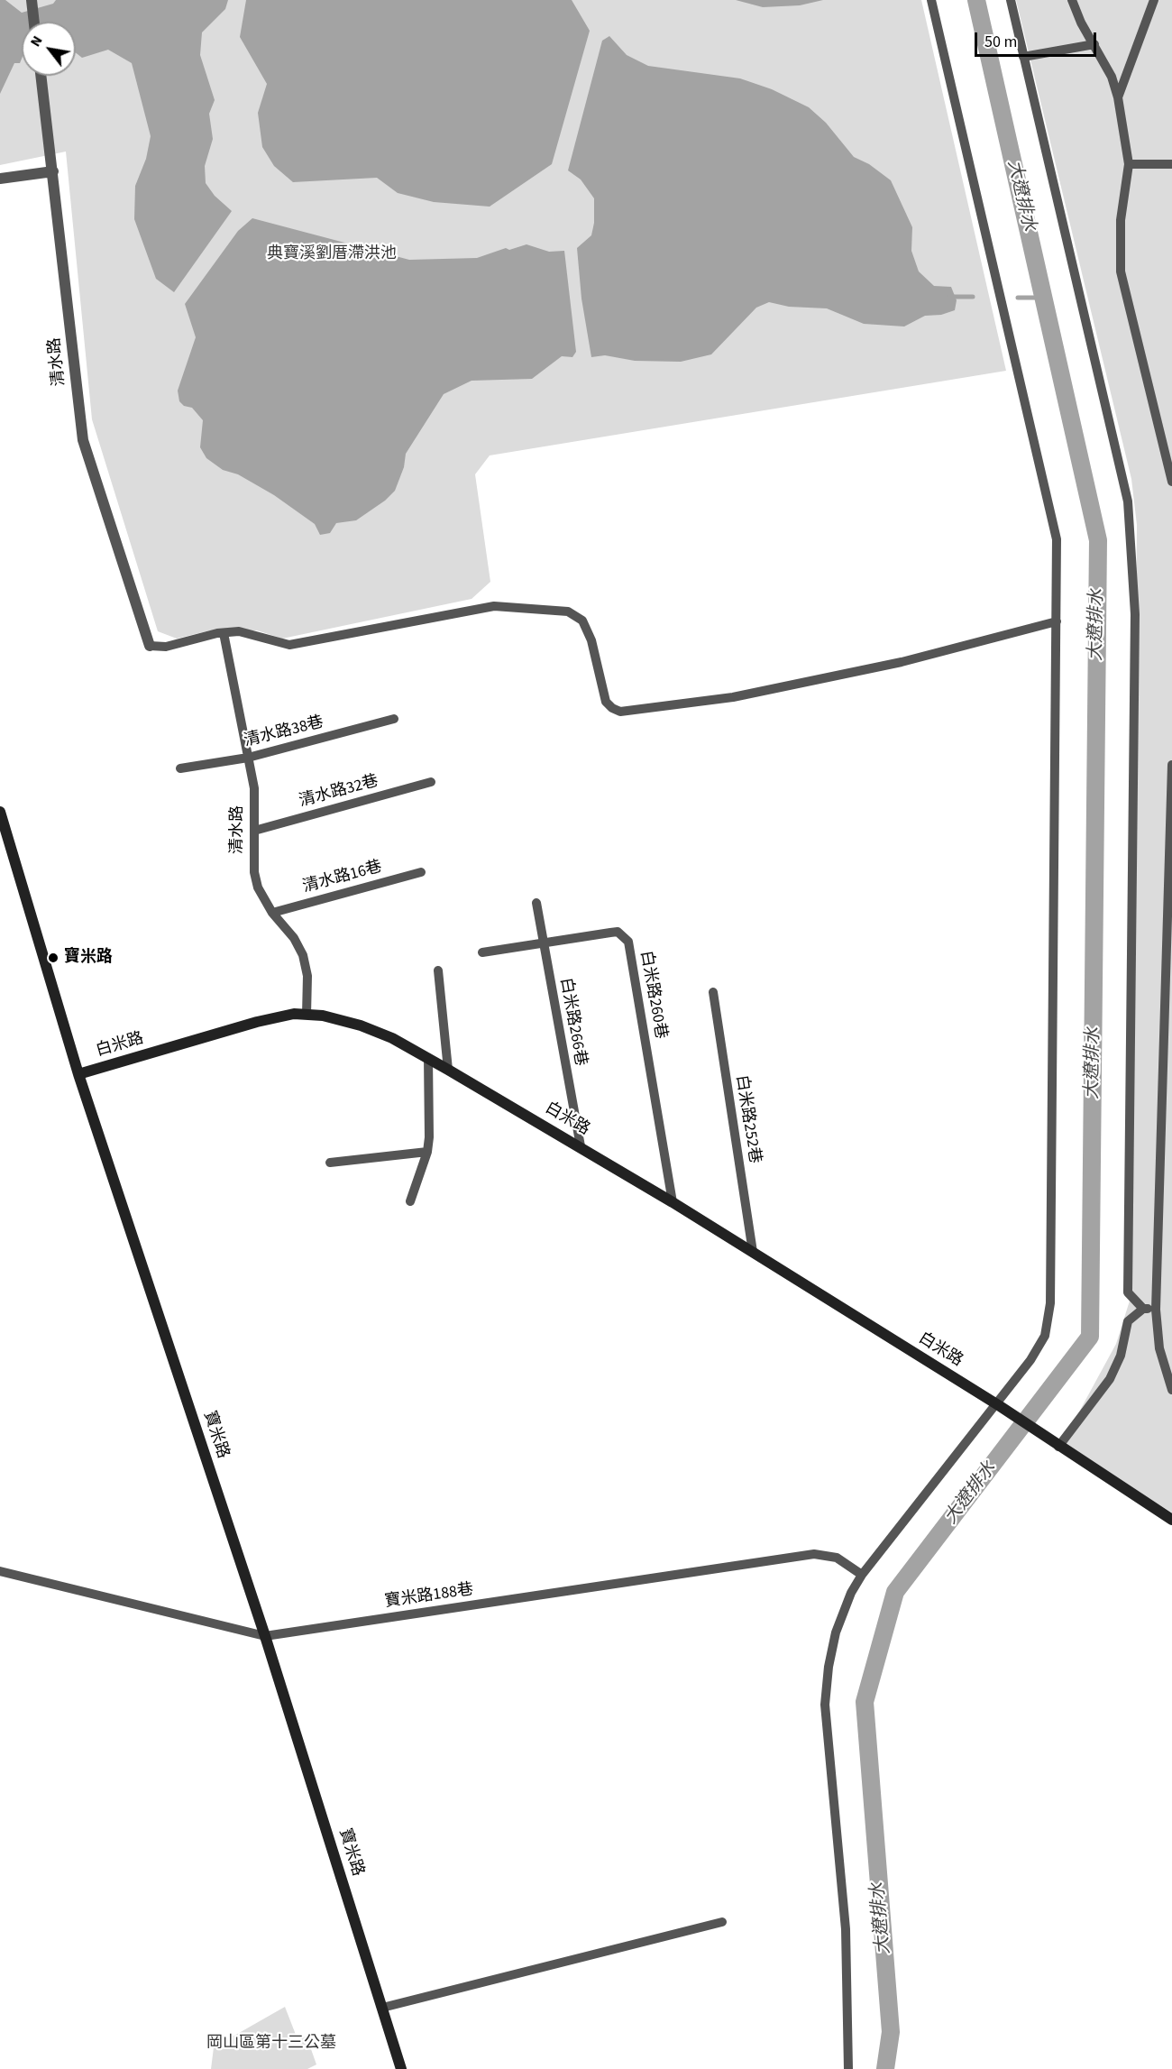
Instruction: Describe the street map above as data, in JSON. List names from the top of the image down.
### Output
{
  "streets": {
    "street": ["清水路", "白米路", "寶米路"],
    "lane": [
      "清水路38巷",
      "清水路32巷",
      "清水路16巷",
      "白米路260巷",
      "白米路266巷",
      "白米路252巷",
      "寶米路188巷"
    ]
  },
  "crossings": [
    ["清水路", "清水路38巷"],
    ["清水路", "清水路32巷"],
    ["清水路", "清水路16巷"],
    ["清水路", "白米路"],
    ["白米路260巷", "白米路266巷"],
    ["白米路260巷", "白米路"],
    ["白米路266巷", "白米路"],
    ["白米路", "白米路252巷"],
    ["白米路", "寶米路"],
    ["寶米路", "寶米路188巷"]
  ],
  "water": ["大遼排水"],
  "parks": ["典寶溪劉厝滯洪池", "岡山區第十三公墓"],
  "places": ["寶米路"],
  "scale_bar": "50 m",
  "north": "top left"
}
